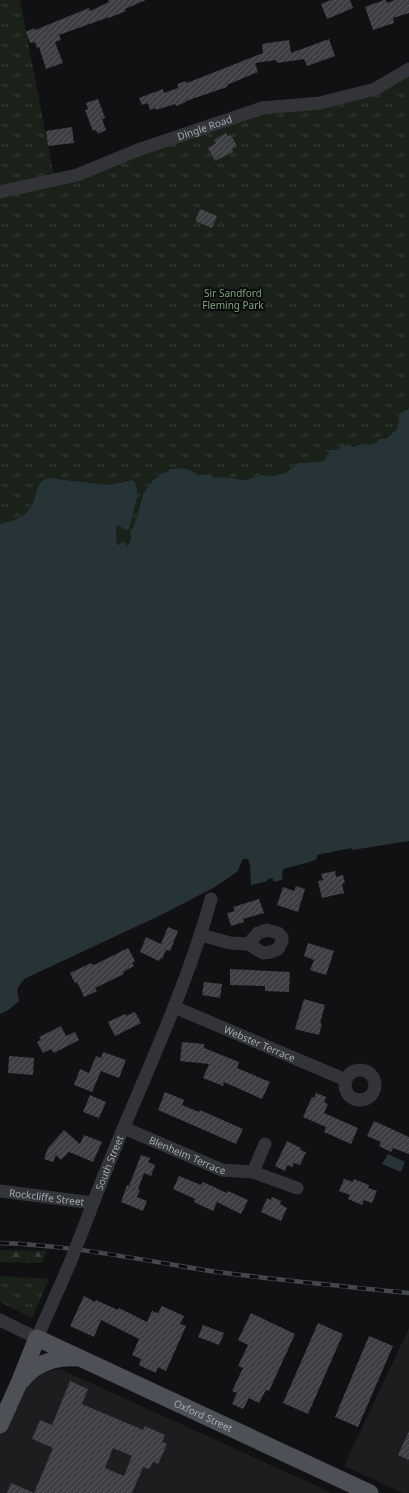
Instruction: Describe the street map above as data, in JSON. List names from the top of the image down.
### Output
{
  "streets": {
    "main road": ["South Street", "Oxford Street"],
    "street": [
      "Dingle Road",
      "Webster Terrace",
      "Blenheim Terrace",
      "Rockcliffe Street"
    ]
  },
  "crossings": [
    ["Webster Terrace", "South Street"],
    ["Blenheim Terrace", "South Street"],
    ["South Street", "Rockcliffe Street"],
    ["South Street", "Oxford Street"]
  ],
  "parks": ["Sir Sandford Fleming Park"]
}
